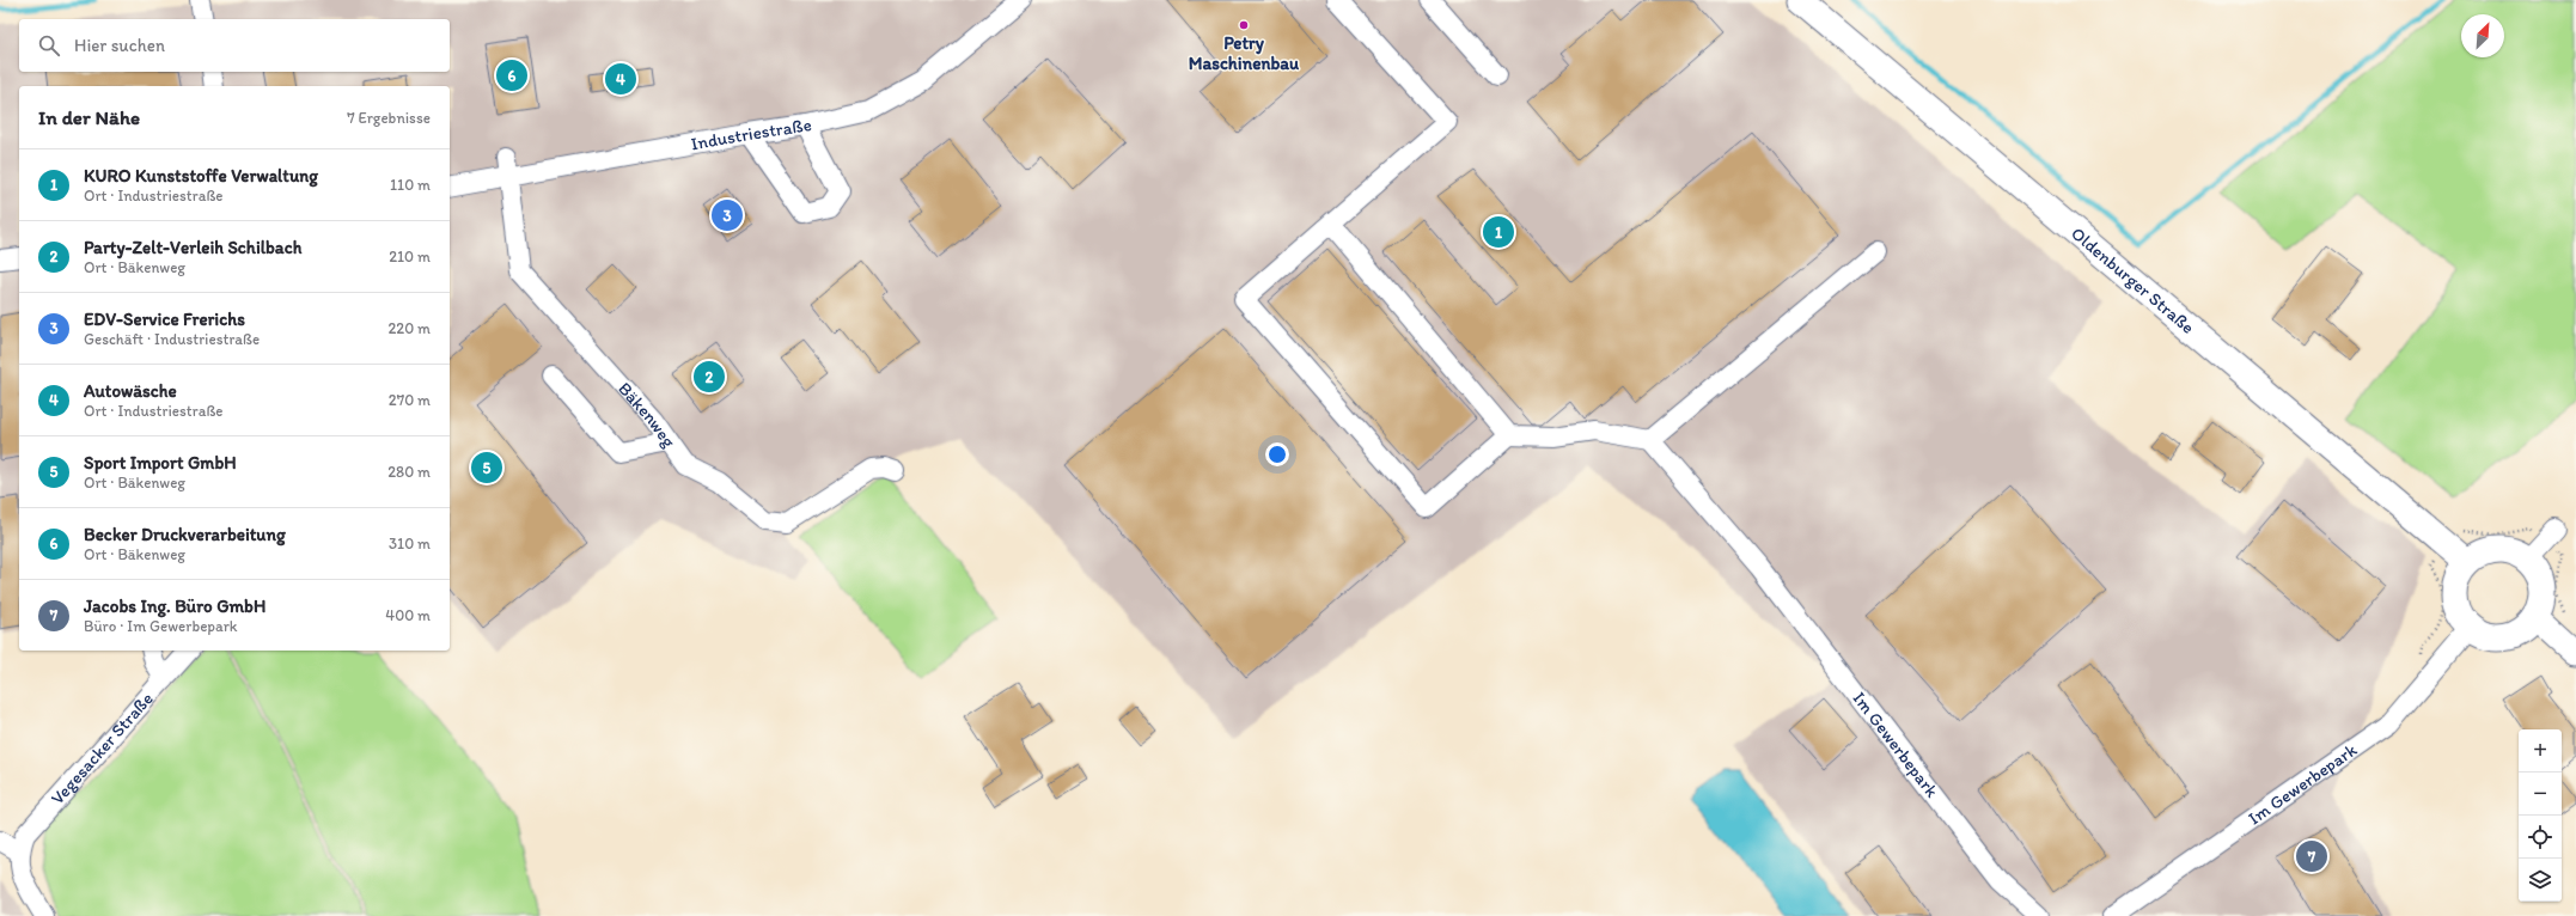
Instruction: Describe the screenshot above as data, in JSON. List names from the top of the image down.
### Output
{
  "streets": {
    "main road": ["Oldenburger Straße"],
    "street": [
      "Industriestraße",
      "Bäkenweg",
      "Im Gewerbepark",
      "Vegesacker Straße"
    ]
  },
  "crossings": [
    ["Industriestraße", "Bäkenweg"],
    ["Oldenburger Straße", "Im Gewerbepark"]
  ],
  "places": ["Petry Maschinenbau"],
  "north": "top right",
  "page": {
    "search": "Hier suchen",
    "pins": [
      "6",
      "4",
      "3",
      "1",
      "2",
      "5",
      "7"
    ],
    "heading": ["In der Nähe", "7 Ergebnisse"],
    "list": [
      {
        "mark": "1",
        "name": "KURO Kunststoffe Verwaltung",
        "note": "Ort · Industriestraße",
        "value": "110 m"
      },
      {
        "mark": "2",
        "name": "Party-Zelt-Verleih Schilbach",
        "note": "Ort · Bäkenweg",
        "value": "210 m"
      },
      {
        "mark": "3",
        "name": "EDV-Service Frerichs",
        "note": "Geschäft · Industriestraße",
        "value": "220 m"
      },
      {
        "mark": "4",
        "name": "Autowäsche",
        "note": "Ort · Industriestraße",
        "value": "270 m"
      },
      {
        "mark": "5",
        "name": "Sport Import GmbH",
        "note": "Ort · Bäkenweg",
        "value": "280 m"
      },
      {
        "mark": "6",
        "name": "Becker Druckverarbeitung",
        "note": "Ort · Bäkenweg",
        "value": "310 m"
      },
      {
        "mark": "7",
        "name": "Jacobs Ing. Büro GmbH",
        "note": "Büro · Im Gewerbepark",
        "value": "400 m"
      }
    ],
    "map_buttons": ["+", "−"]
  }
}
